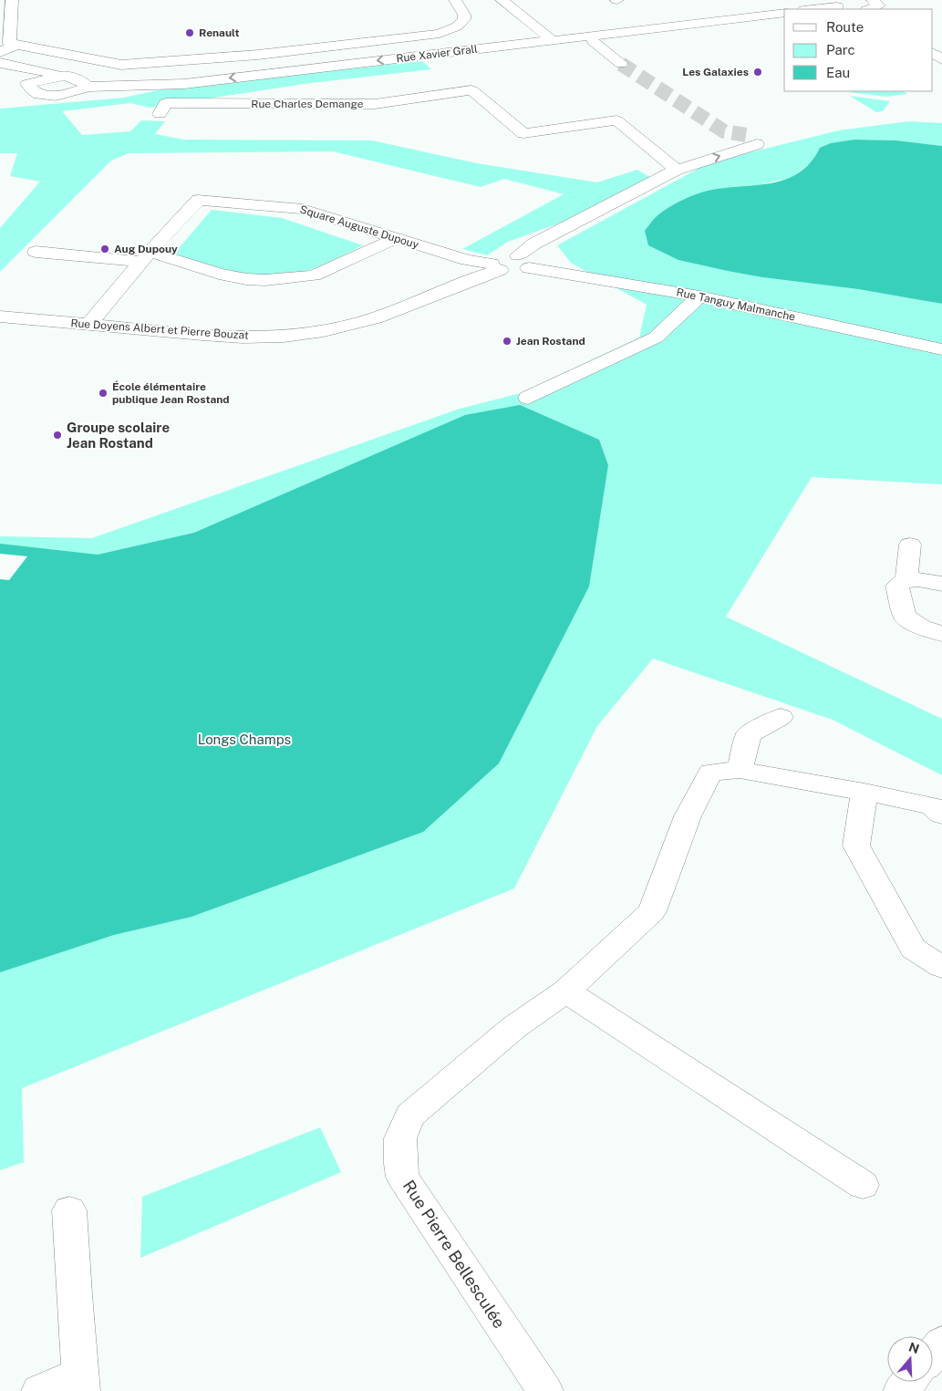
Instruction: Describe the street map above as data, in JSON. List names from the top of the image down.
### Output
{
  "streets": {
    "street": [
      "Rue Xavier Grall",
      "Rue Charles Demange",
      "Square Auguste Dupouy",
      "Rue Tanguy Malmanche",
      "Rue Doyens Albert et Pierre Bouzat",
      "Rue Pierre Bellesculée"
    ]
  },
  "crossings": [
    ["Square Auguste Dupouy", "Rue Doyens Albert et Pierre Bouzat"]
  ],
  "parks": ["Longs Champs"],
  "places": [
    "Renault",
    "Les Galaxies",
    "Aug Dupouy",
    "Jean Rostand",
    "École élémentaire publique Jean Rostand",
    "Groupe scolaire Jean Rostand"
  ],
  "legend": ["Route", "Parc", "Eau"],
  "north": "top"
}
